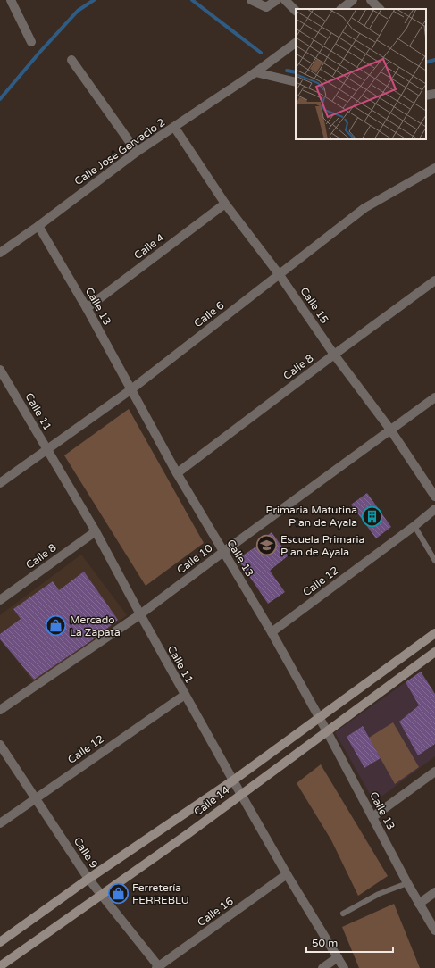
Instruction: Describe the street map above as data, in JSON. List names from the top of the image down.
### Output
{
  "streets": {
    "main road": ["Calle 14"],
    "street": [
      "Calle José Gervacio 2",
      "Calle 4",
      "Calle 15",
      "Calle 13",
      "Calle 6",
      "Calle 8",
      "Calle 11",
      "Calle 10",
      "Calle 12",
      "Calle 9",
      "Calle 16"
    ]
  },
  "crossings": [
    ["Calle José Gervacio 2", "Calle 15"],
    ["Calle José Gervacio 2", "Calle 13"],
    ["Calle 4", "Calle 15"],
    ["Calle 4", "Calle 13"],
    ["Calle 15", "Calle 6"],
    ["Calle 15", "Calle 8"],
    ["Calle 15", "Calle 10"],
    ["Calle 13", "Calle 6"],
    ["Calle 13", "Calle 8"],
    ["Calle 13", "Calle 10"],
    ["Calle 13", "Calle 12"],
    ["Calle 13", "Calle 14"],
    ["Calle 6", "Calle 11"],
    ["Calle 8", "Calle 11"],
    ["Calle 11", "Calle 10"],
    ["Calle 11", "Calle 12"],
    ["Calle 11", "Calle 14"],
    ["Calle 11", "Calle 16"],
    ["Calle 12", "Calle 9"],
    ["Calle 14", "Calle 9"],
    ["Calle 9", "Calle 16"]
  ],
  "places": {
    "building": ["Primaria Matutina Plan de Ayala"],
    "school or university": ["Escuela Primaria Plan de Ayala"],
    "shop": ["Mercado La Zapata", "Ferretería FERREBLU"]
  },
  "scale_bar": "50 m"
}
